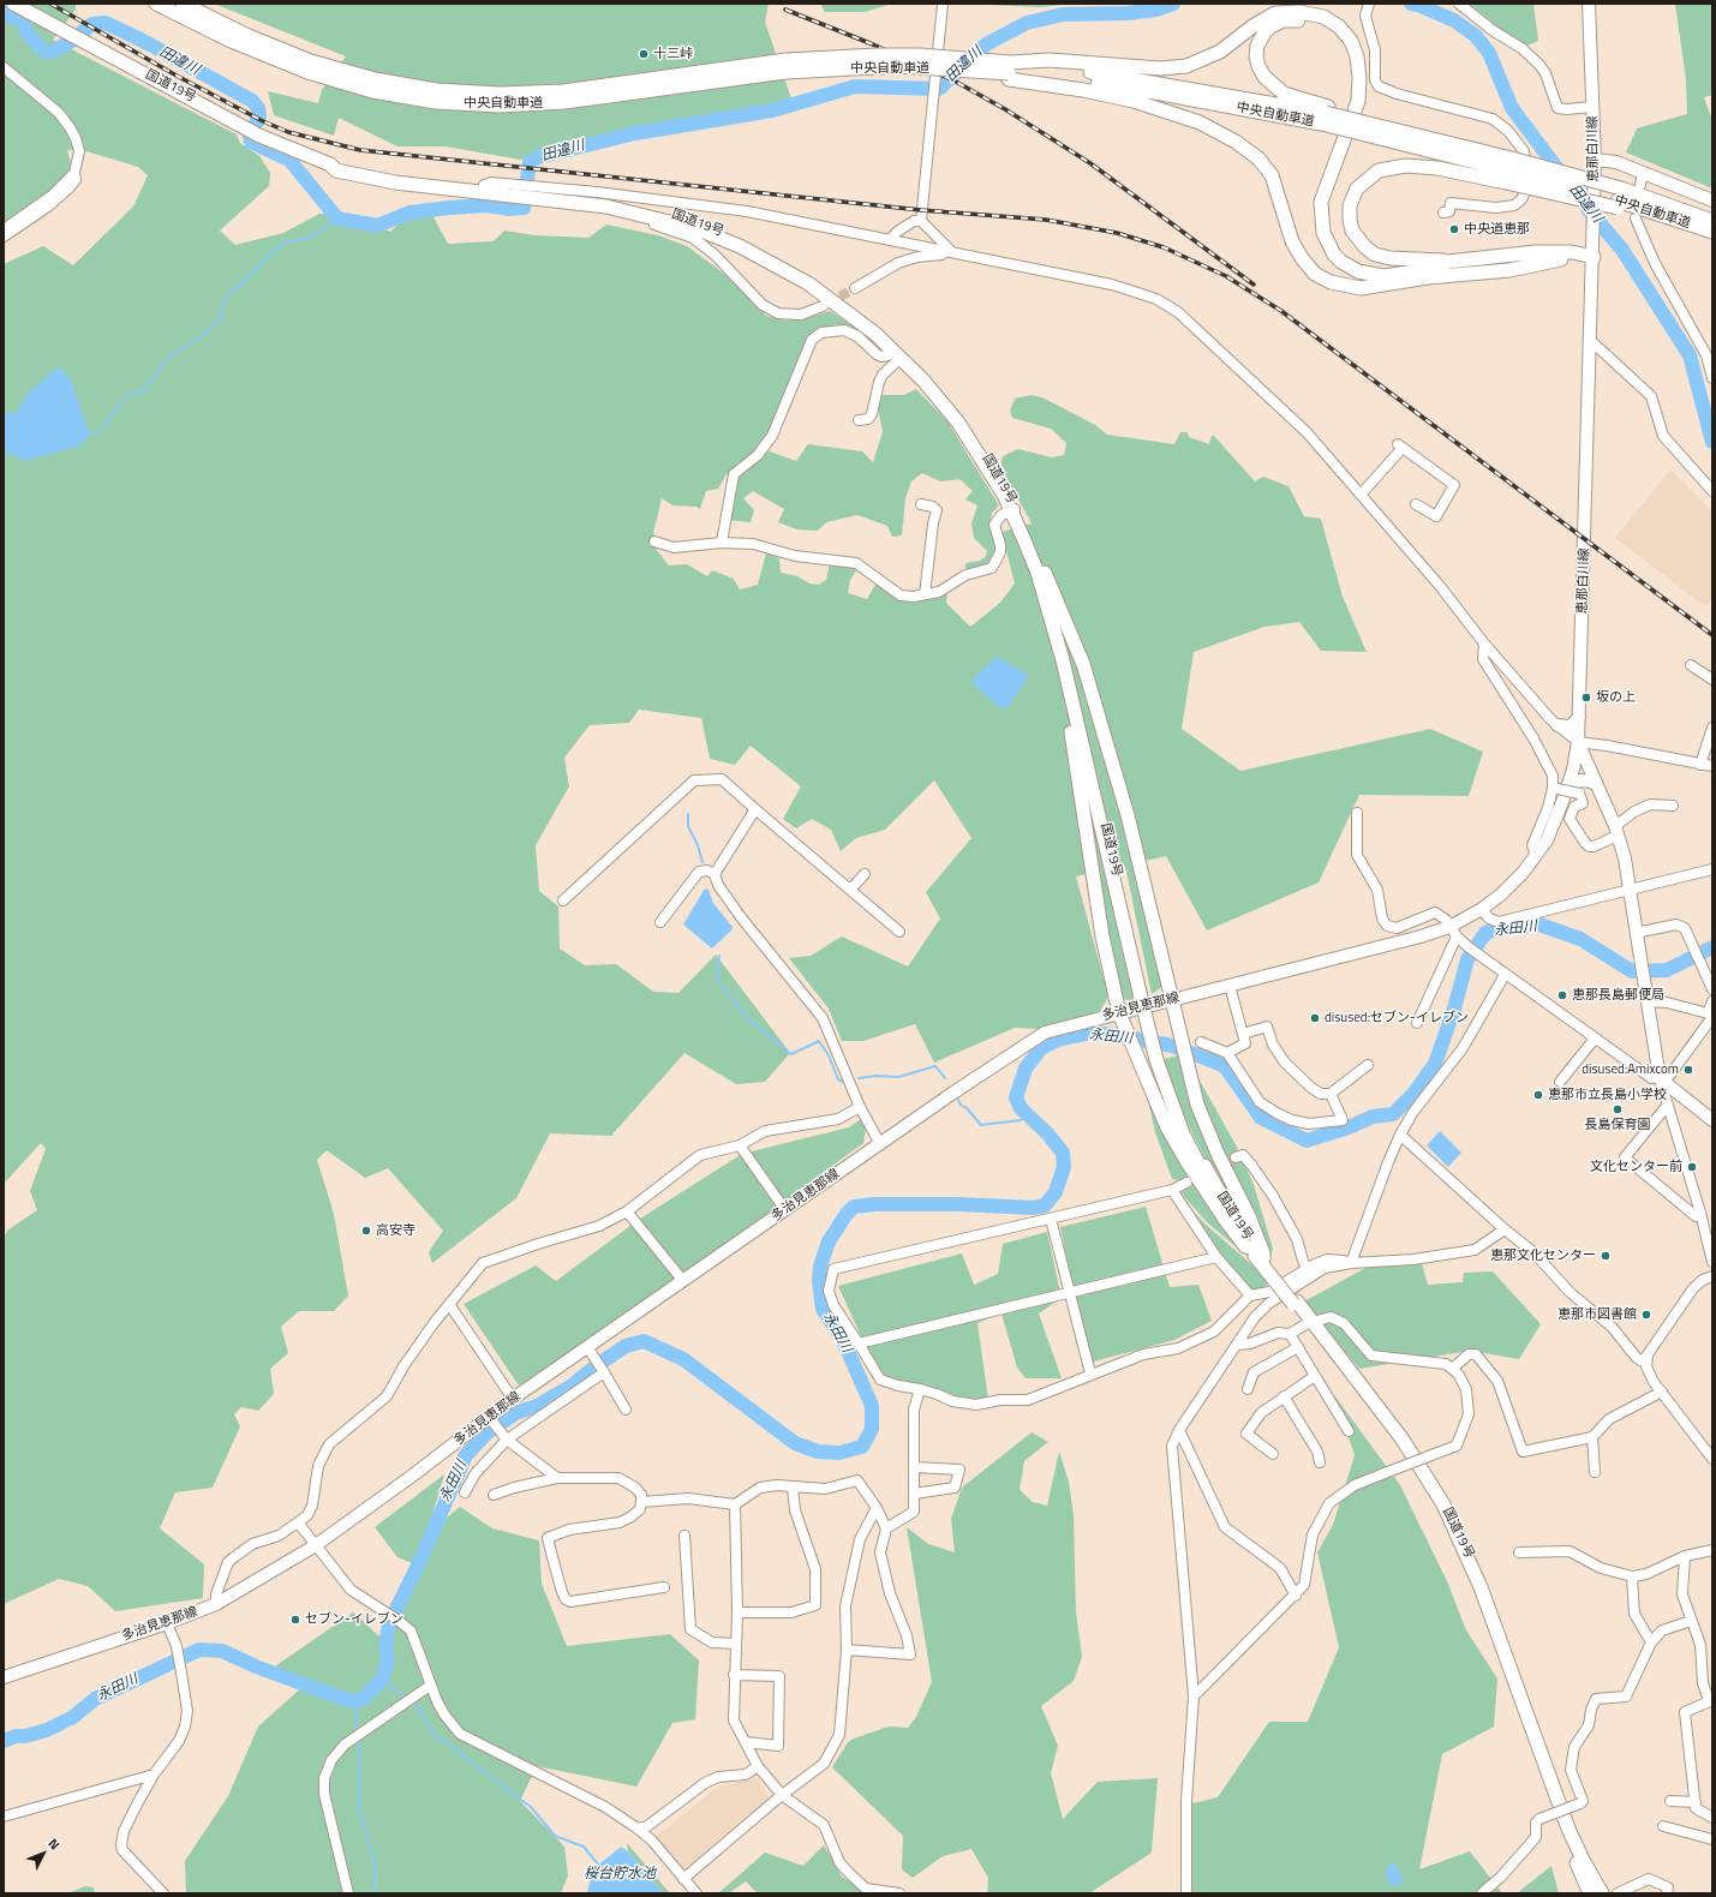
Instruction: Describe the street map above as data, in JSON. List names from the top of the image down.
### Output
{
  "streets": {
    "highway": ["中央自動車道", "国道19号"],
    "main road": ["恵那白川線", "多治見恵那線"]
  },
  "crossings": [
    ["恵那白川線", "多治見恵那線"]
  ],
  "water": ["田違川", "永田川", "桜台貯水池"],
  "places": [
    "十三峠",
    "中央道恵那",
    "坂の上",
    "恵那長島郵便局",
    "disused:セブン-イレブン",
    "disused:Amixcom",
    "恵那市立長島小学校",
    "長島保育園",
    "文化センター前",
    "高安寺",
    "恵那文化センター",
    "恵那市図書館",
    "セブン-イレブン"
  ],
  "north": "top right"
}
